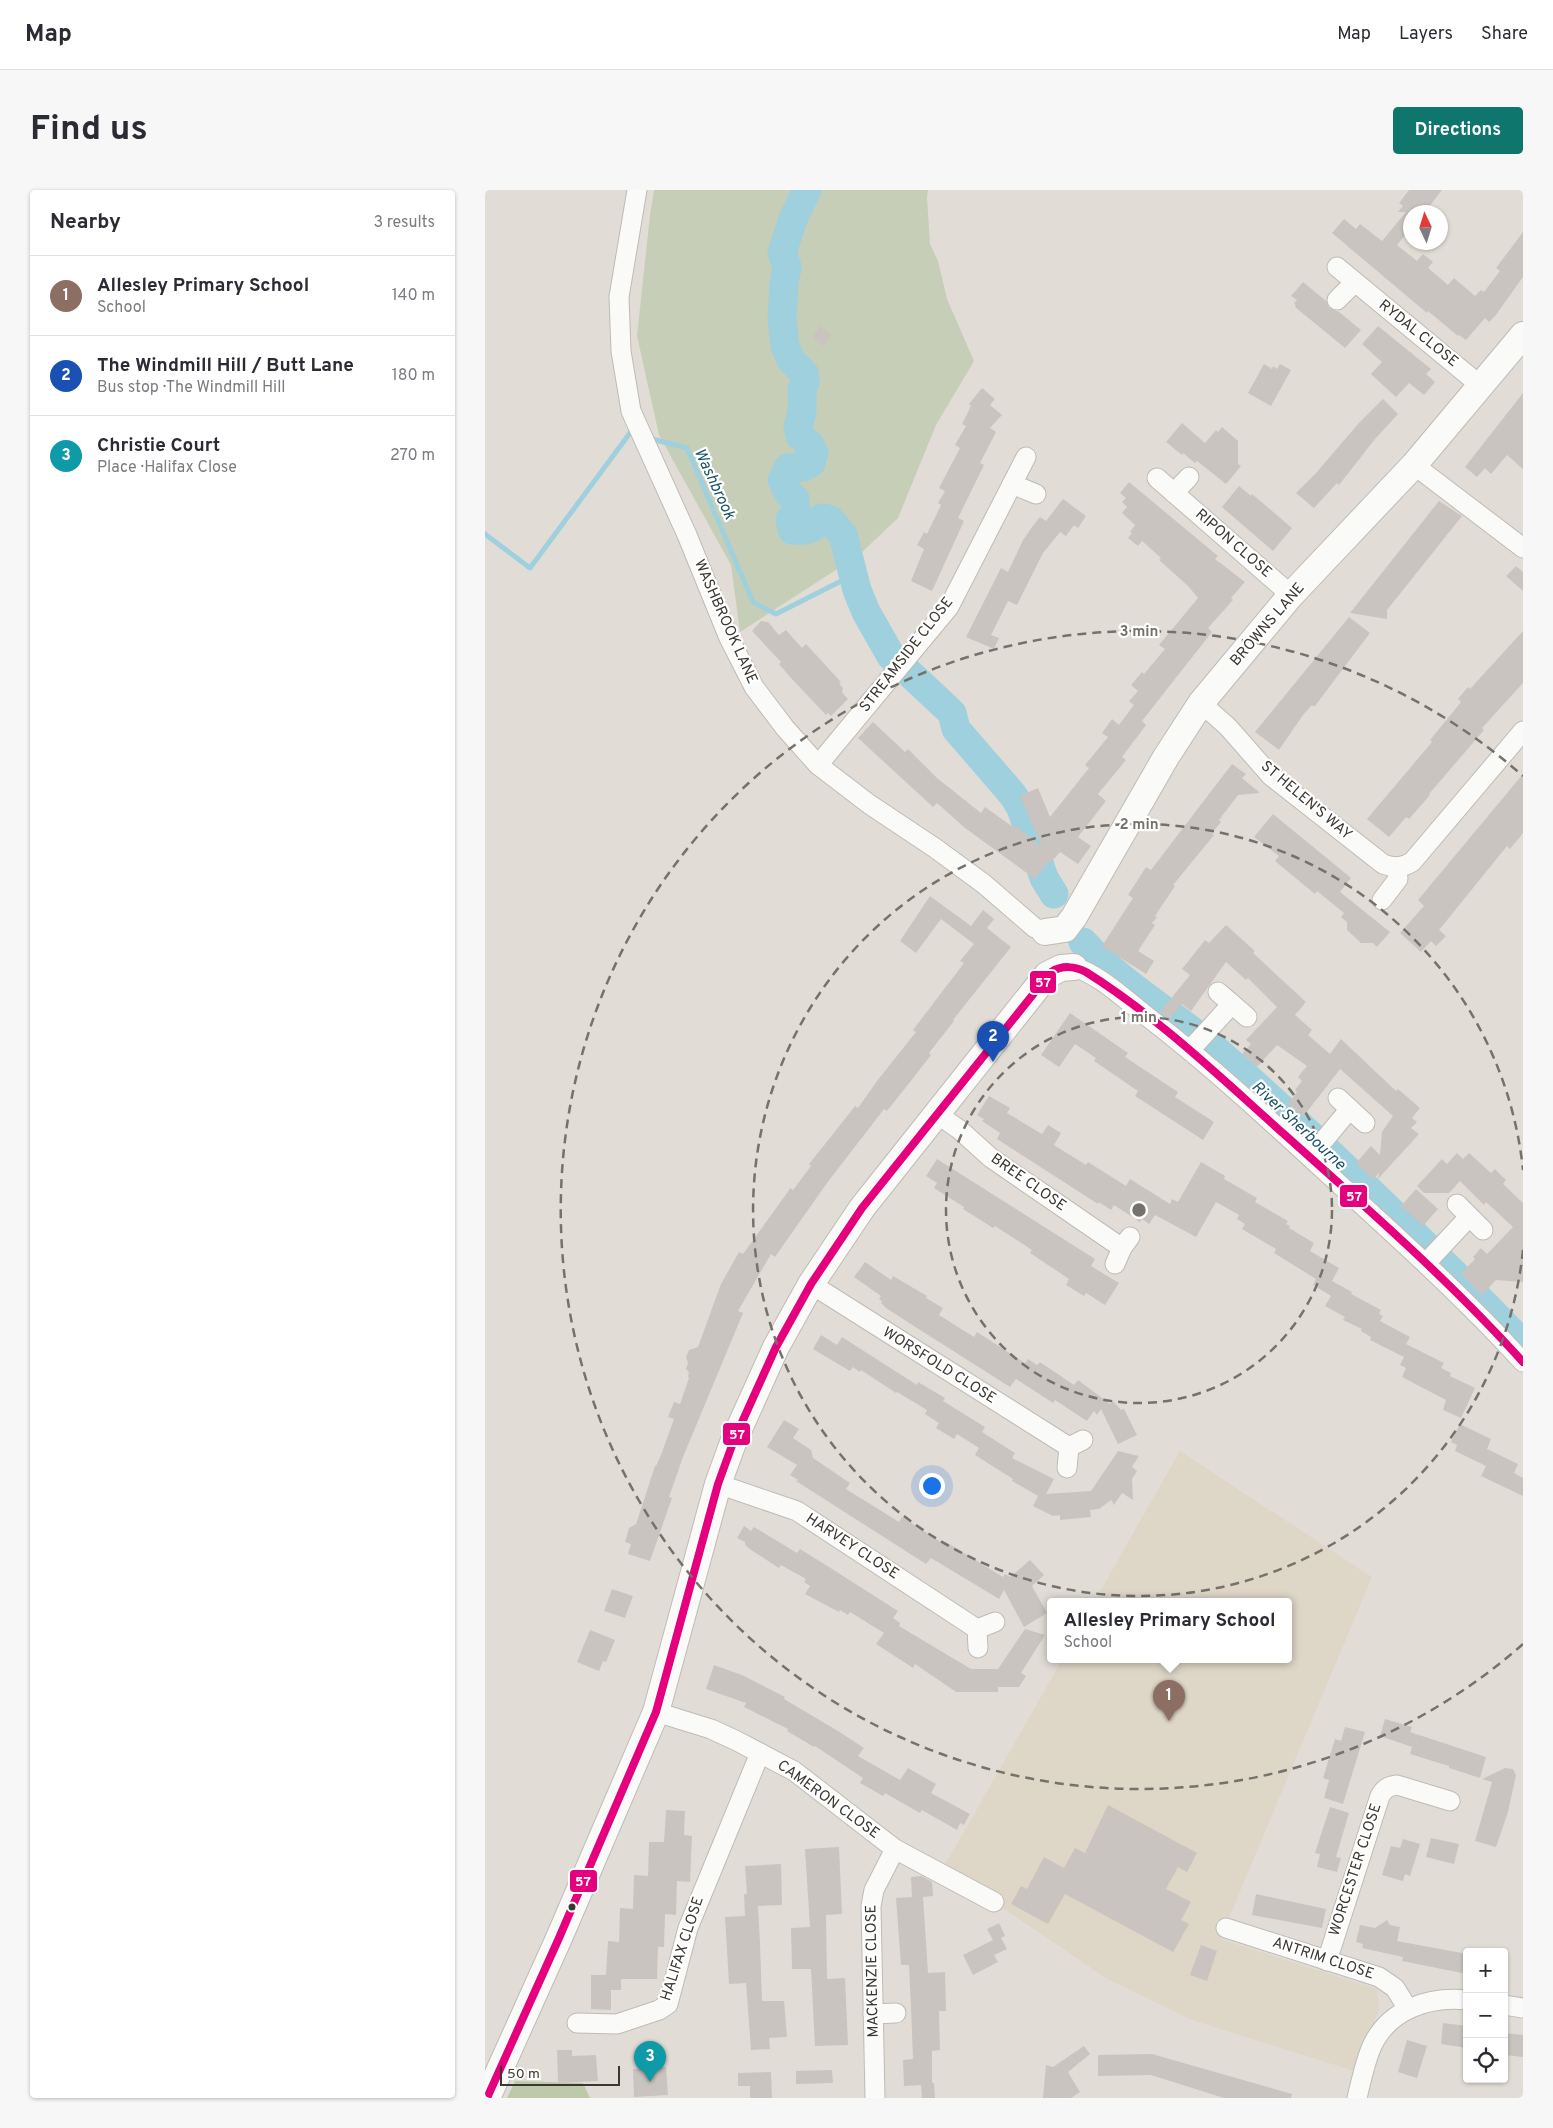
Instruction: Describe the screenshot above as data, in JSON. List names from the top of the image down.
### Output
{
  "streets": {
    "street": [
      "RYDAL CLOSE",
      "RIPON CLOSE",
      "WASHBROOK LANE",
      "BROWNS LANE",
      "STREAMSIDE CLOSE",
      "ST HELEN'S WAY",
      "BREE CLOSE",
      "WORSFOLD CLOSE",
      "HARVEY CLOSE",
      "CAMERON CLOSE",
      "WORCESTER CLOSE",
      "HALIFAX CLOSE",
      "ANTRIM CLOSE",
      "MACKENZIE CLOSE"
    ]
  },
  "crossings": [
    ["RYDAL CLOSE", "BROWNS LANE"],
    ["RIPON CLOSE", "BROWNS LANE"],
    ["WASHBROOK LANE", "BROWNS LANE"],
    ["WASHBROOK LANE", "STREAMSIDE CLOSE"],
    ["BROWNS LANE", "ST HELEN'S WAY"],
    ["CAMERON CLOSE", "HALIFAX CLOSE"],
    ["CAMERON CLOSE", "MACKENZIE CLOSE"],
    ["WORCESTER CLOSE", "ANTRIM CLOSE"]
  ],
  "water": ["Washbrook", "River Sherbourne"],
  "lines": ["transit line 57"],
  "scale_bar": "50 m",
  "north": "top",
  "page": {
    "header": "Map",
    "nav": ["Map", "Layers", "Share"],
    "buttons": "Directions",
    "title": "Find us",
    "heading": ["Nearby", "3 results"],
    "list": [
      {
        "mark": "1",
        "name": "Allesley Primary School",
        "note": "School",
        "value": "140 m"
      },
      {
        "mark": "2",
        "name": "The Windmill Hill / Butt Lane",
        "note": "Bus stop · The Windmill Hill",
        "value": "180 m"
      },
      {
        "mark": "3",
        "name": "Christie Court",
        "note": "Place · Halifax Close",
        "value": "270 m"
      }
    ],
    "pins": ["2", "1", "3"],
    "popup": ["Allesley Primary School", "School"],
    "map_buttons": ["+", "−"],
    "scale": "50 m"
  },
  "rings": ["3 min", "2 min", "1 min"]
}
